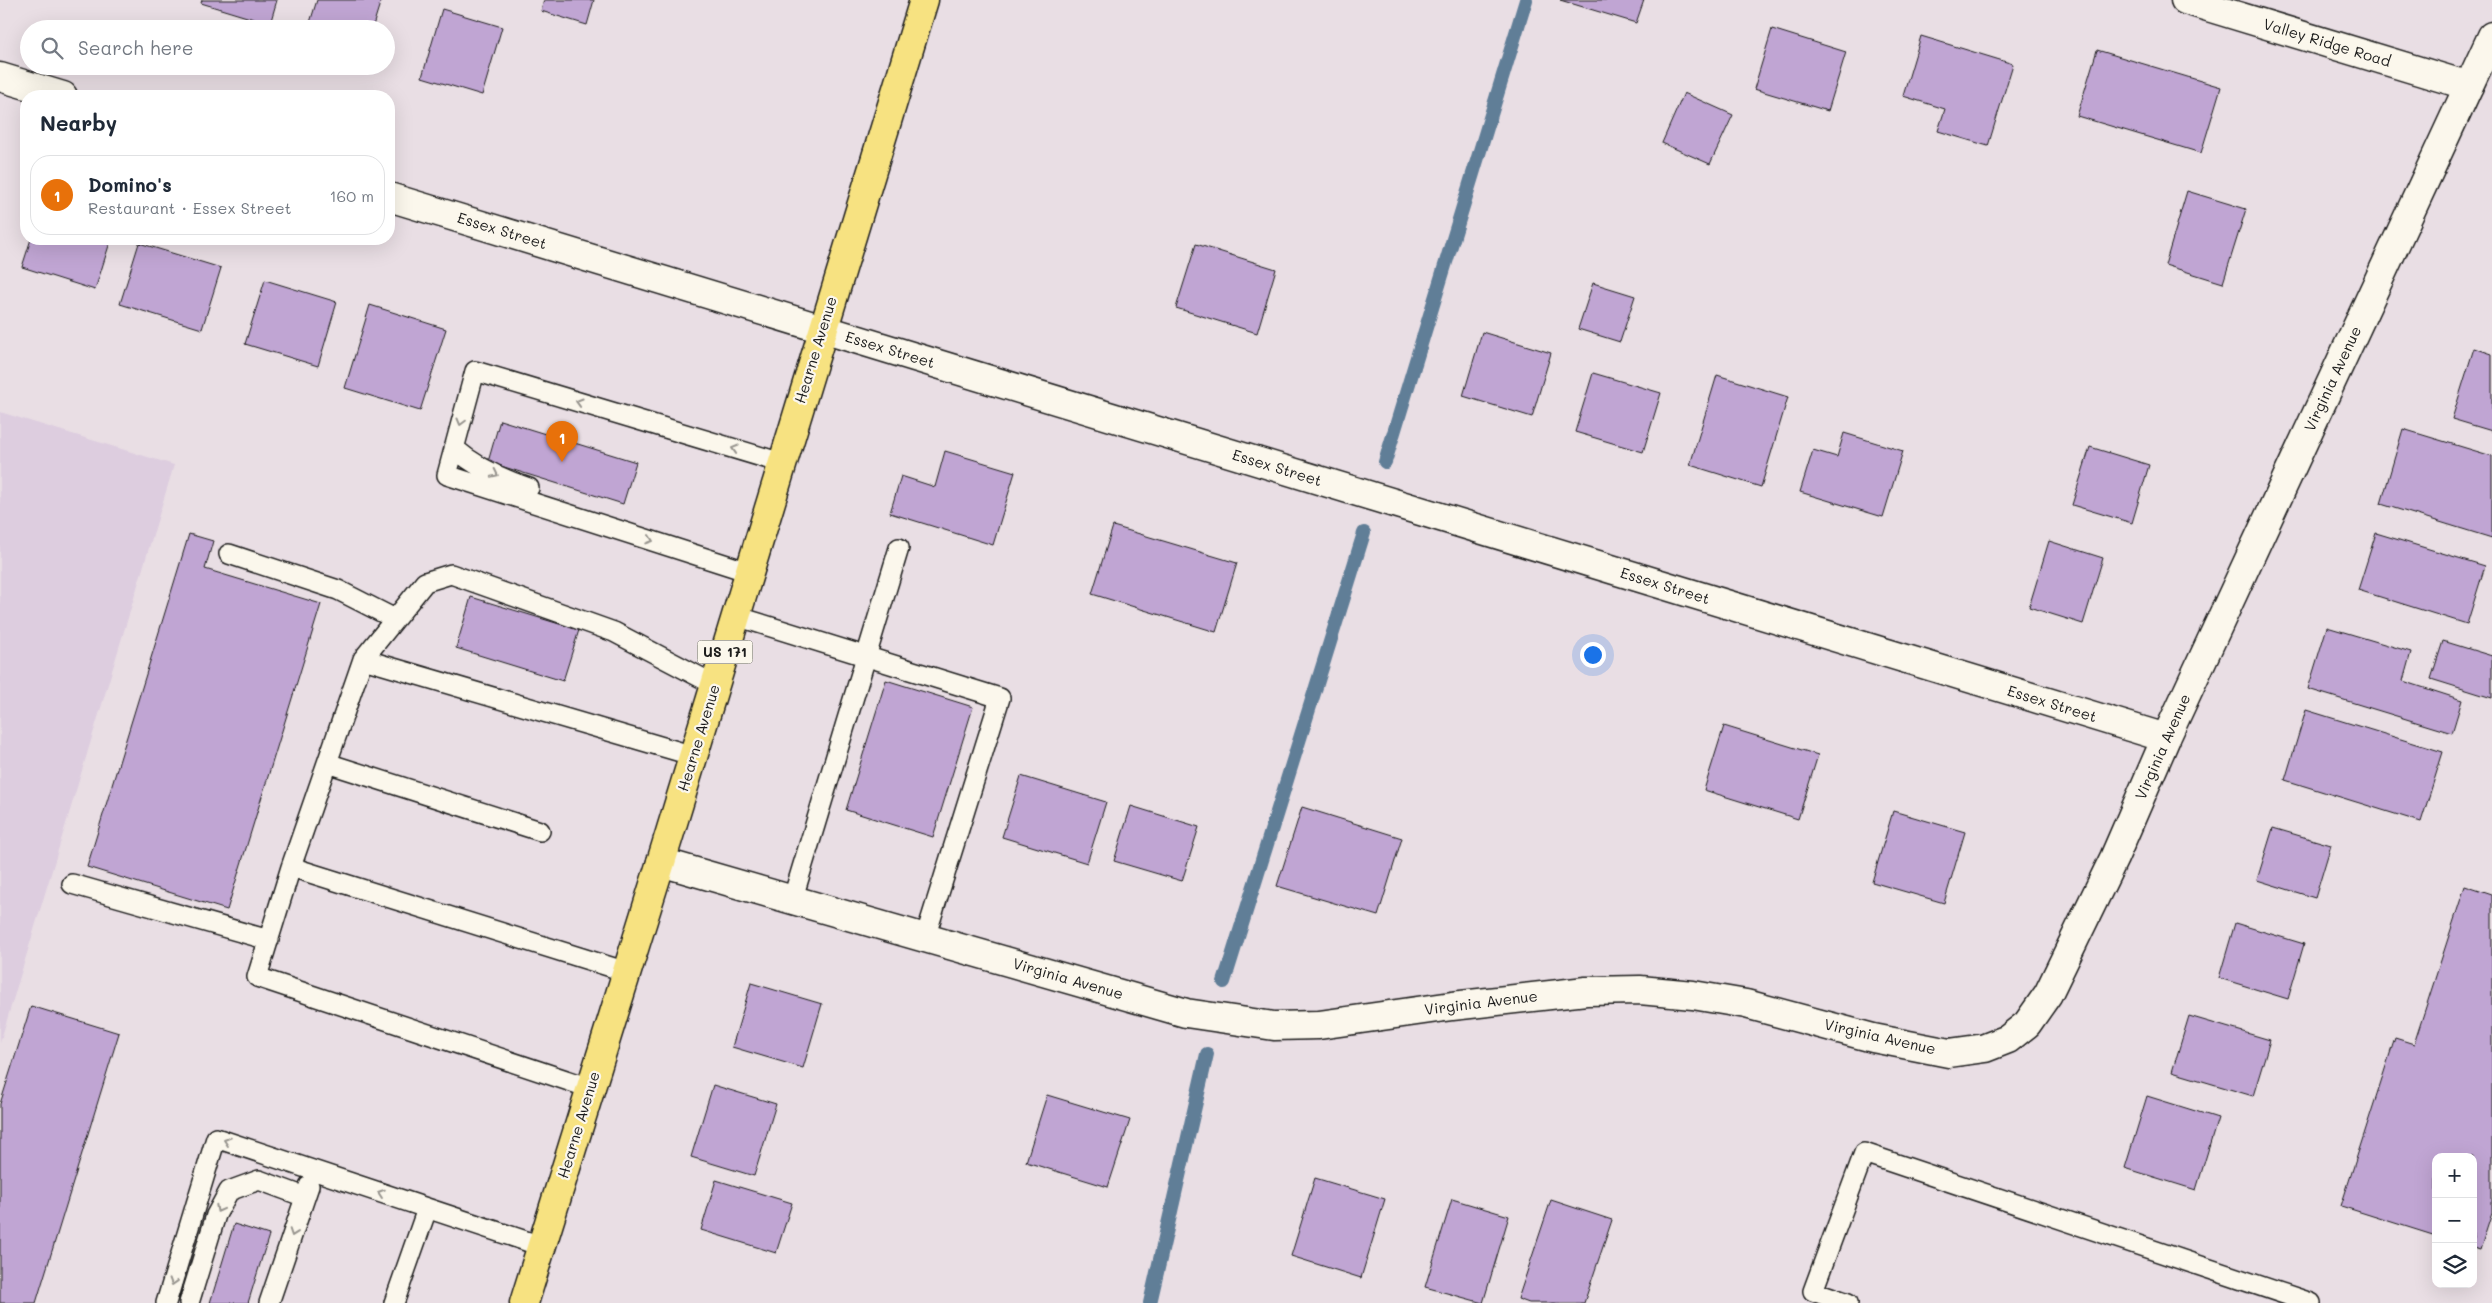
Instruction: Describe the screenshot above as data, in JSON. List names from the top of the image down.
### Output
{
  "streets": {
    "main road": ["Hearne Avenue", "US 171"],
    "street": ["Valley Ridge Road", "Essex Street", "Virginia Avenue"]
  },
  "crossings": [
    ["Valley Ridge Road", "Virginia Avenue"],
    ["Essex Street", "Hearne Avenue"],
    ["Essex Street", "Virginia Avenue"],
    ["Hearne Avenue", "Virginia Avenue"]
  ],
  "page": {
    "search": "Search here",
    "heading": "Nearby",
    "list": [
      {
        "mark": "1",
        "name": "Domino's",
        "note": "Restaurant · Essex Street",
        "value": "160 m"
      }
    ],
    "pins": "1",
    "map_buttons": ["+", "−"]
  }
}
